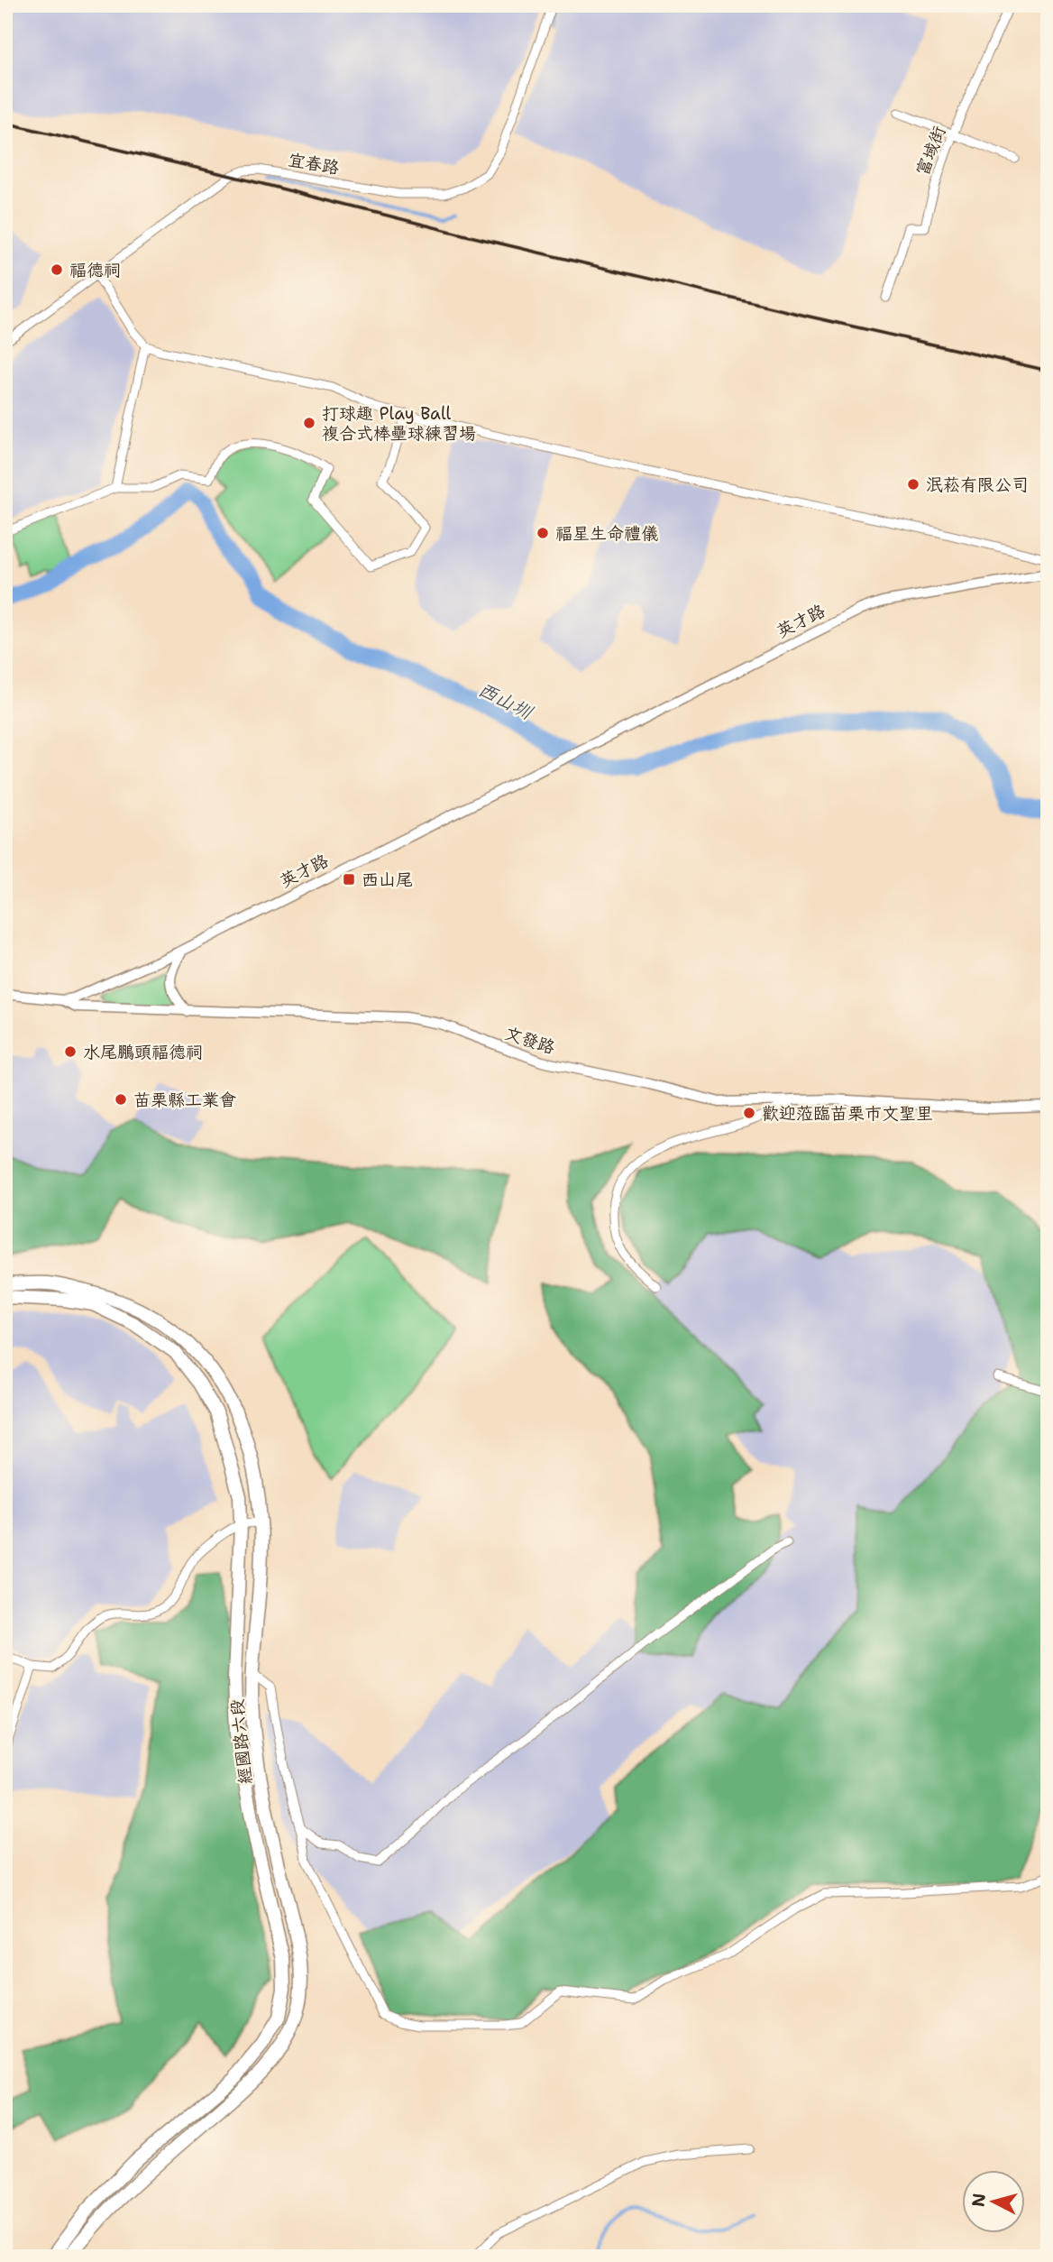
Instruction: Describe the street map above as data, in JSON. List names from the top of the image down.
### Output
{
  "streets": {
    "main road": ["經國路六段"],
    "street": [
      "富域街",
      "宜春路",
      "英才路",
      "文發路"
    ]
  },
  "crossings": [
    ["英才路", "文發路"]
  ],
  "water": ["西山圳"],
  "places": {
    "other": [
      "福德祠",
      "打球趣 Play Ball 複合式棒壘球練習場",
      "泯菘有限公司",
      "福星生命禮儀",
      "水尾鵬頭福德祠",
      "苗栗縣工業會",
      "歡迎蒞臨苗栗市文聖里"
    ],
    "transit": ["西山尾"]
  },
  "north": "left"
}
